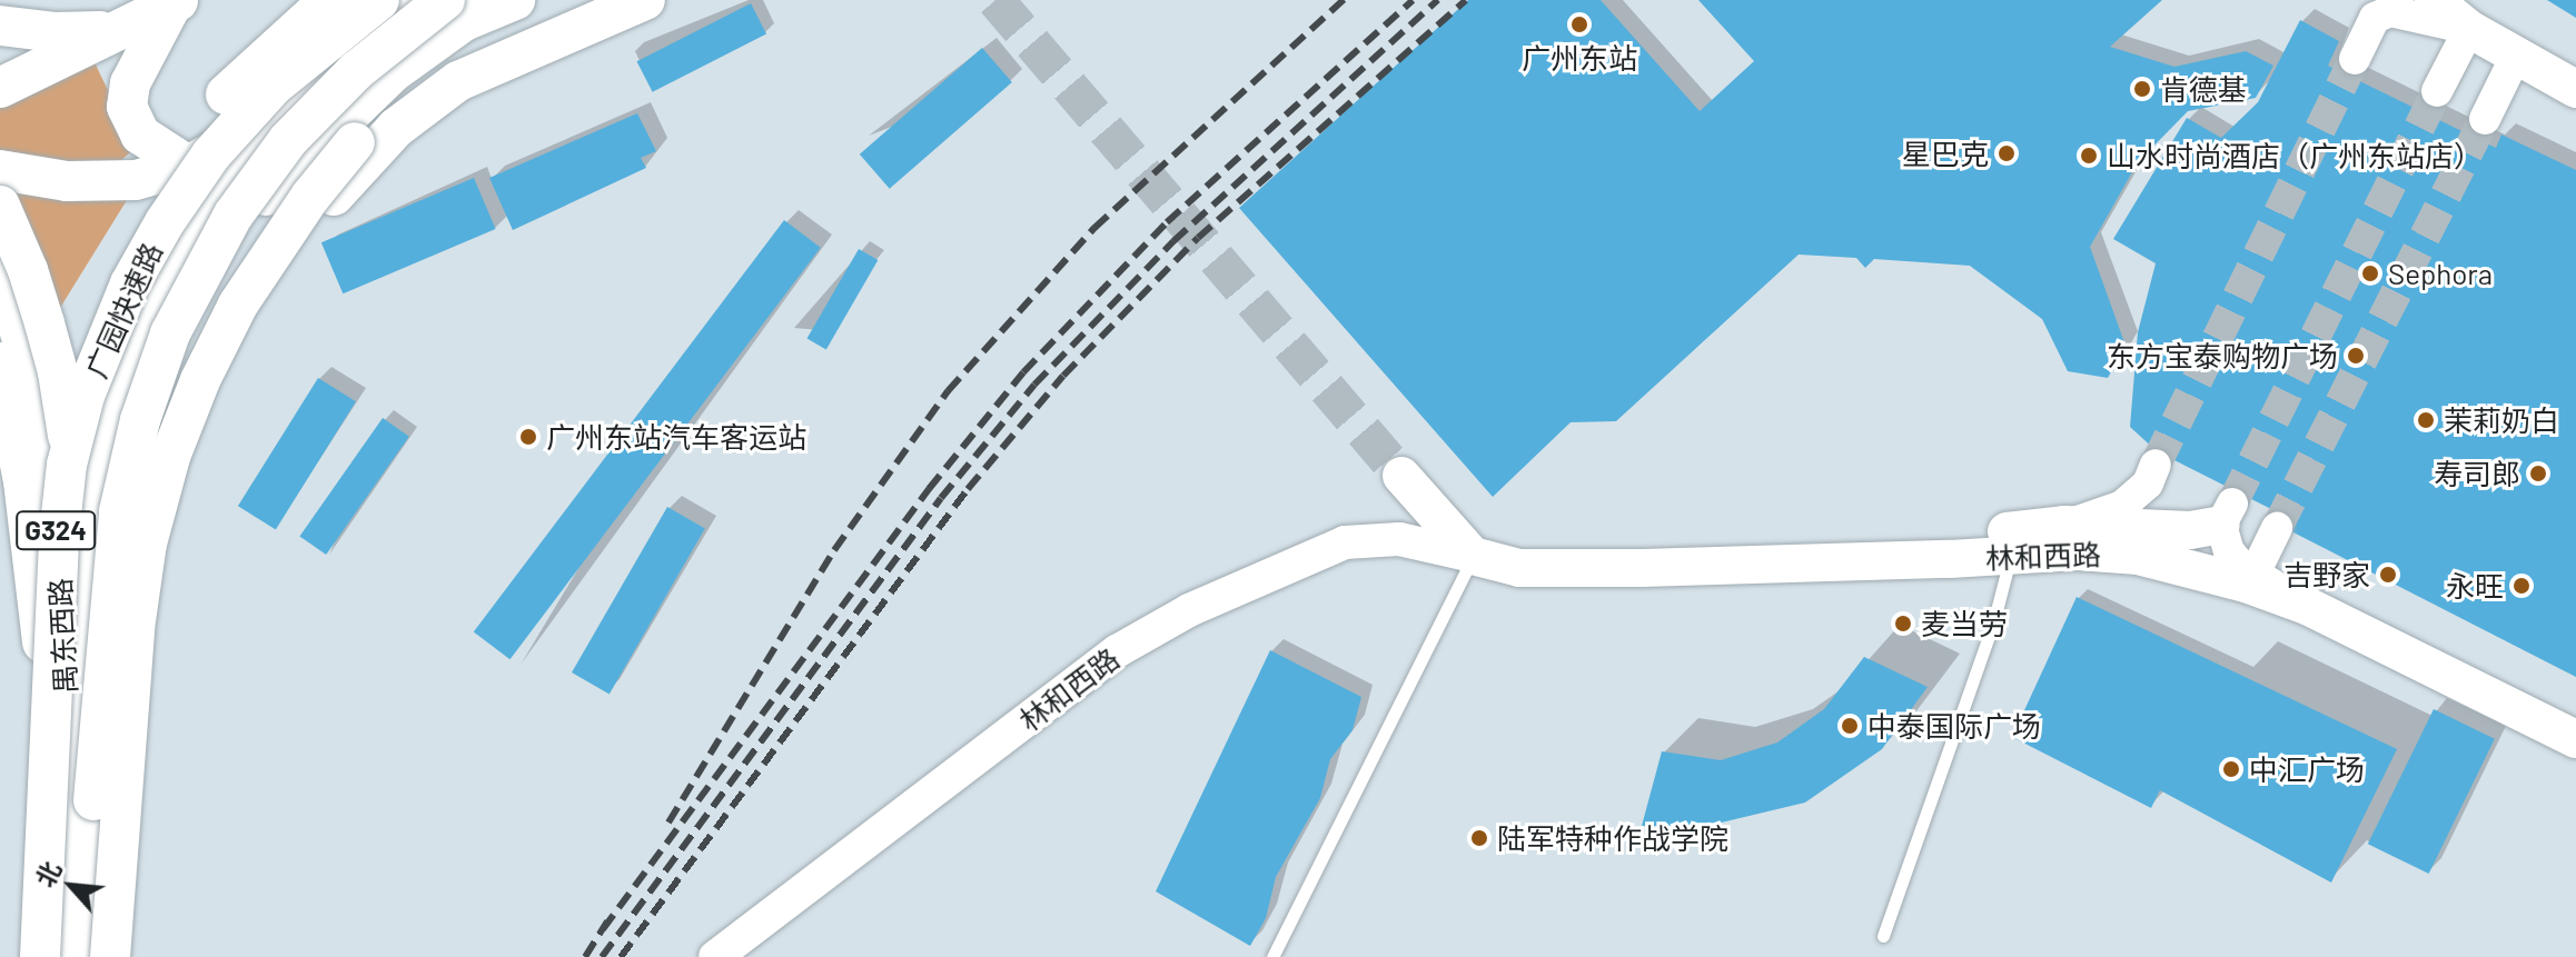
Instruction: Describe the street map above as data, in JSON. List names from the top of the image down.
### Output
{
  "streets": {
    "highway": ["广园快速路"],
    "main road": ["G324", "林和西路", "禺东西路"]
  },
  "places": [
    "广州东站",
    "肯德基",
    "星巴克",
    "山水时尚酒店（广州东站店）",
    "Sephora",
    "东方宝泰购物广场",
    "茉莉奶白",
    "广州东站汽车客运站",
    "寿司郎",
    "吉野家",
    "永旺",
    "麦当劳",
    "中泰国际广场",
    "中汇广场",
    "陆军特种作战学院"
  ],
  "north": "top left"
}
